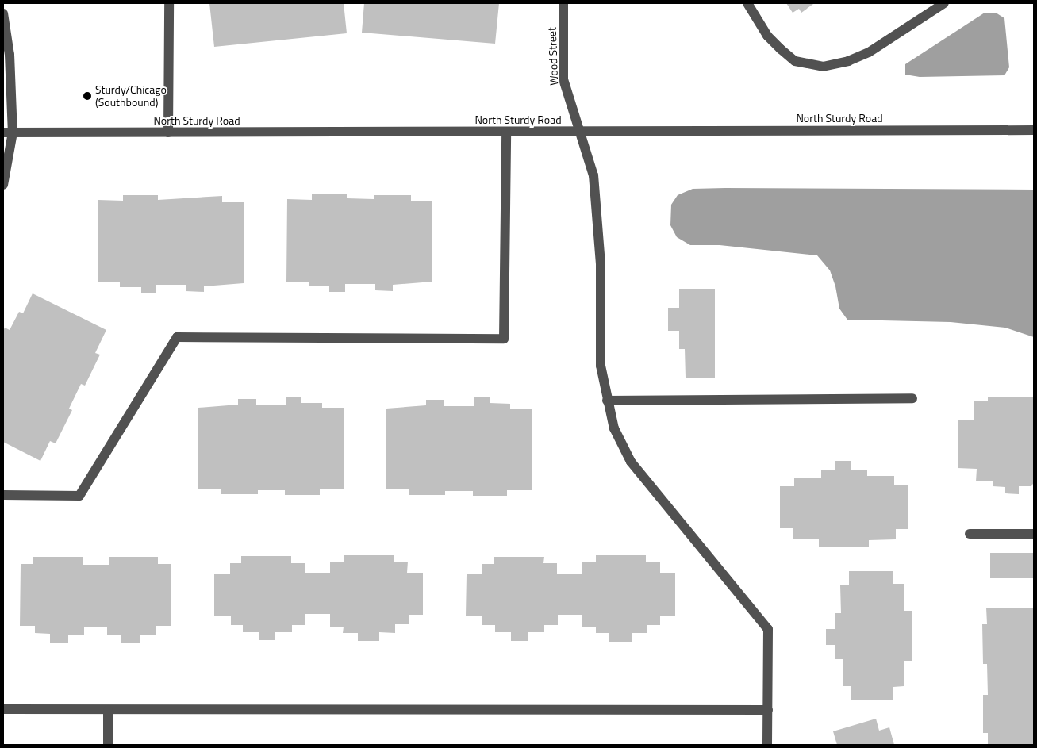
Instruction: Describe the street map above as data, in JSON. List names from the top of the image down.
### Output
{
  "streets": {
    "street": ["Wood Street", "North Sturdy Road"]
  },
  "crossings": [
    ["Wood Street", "North Sturdy Road"]
  ],
  "places": ["Sturdy/Chicago (Southbound)"]
}
